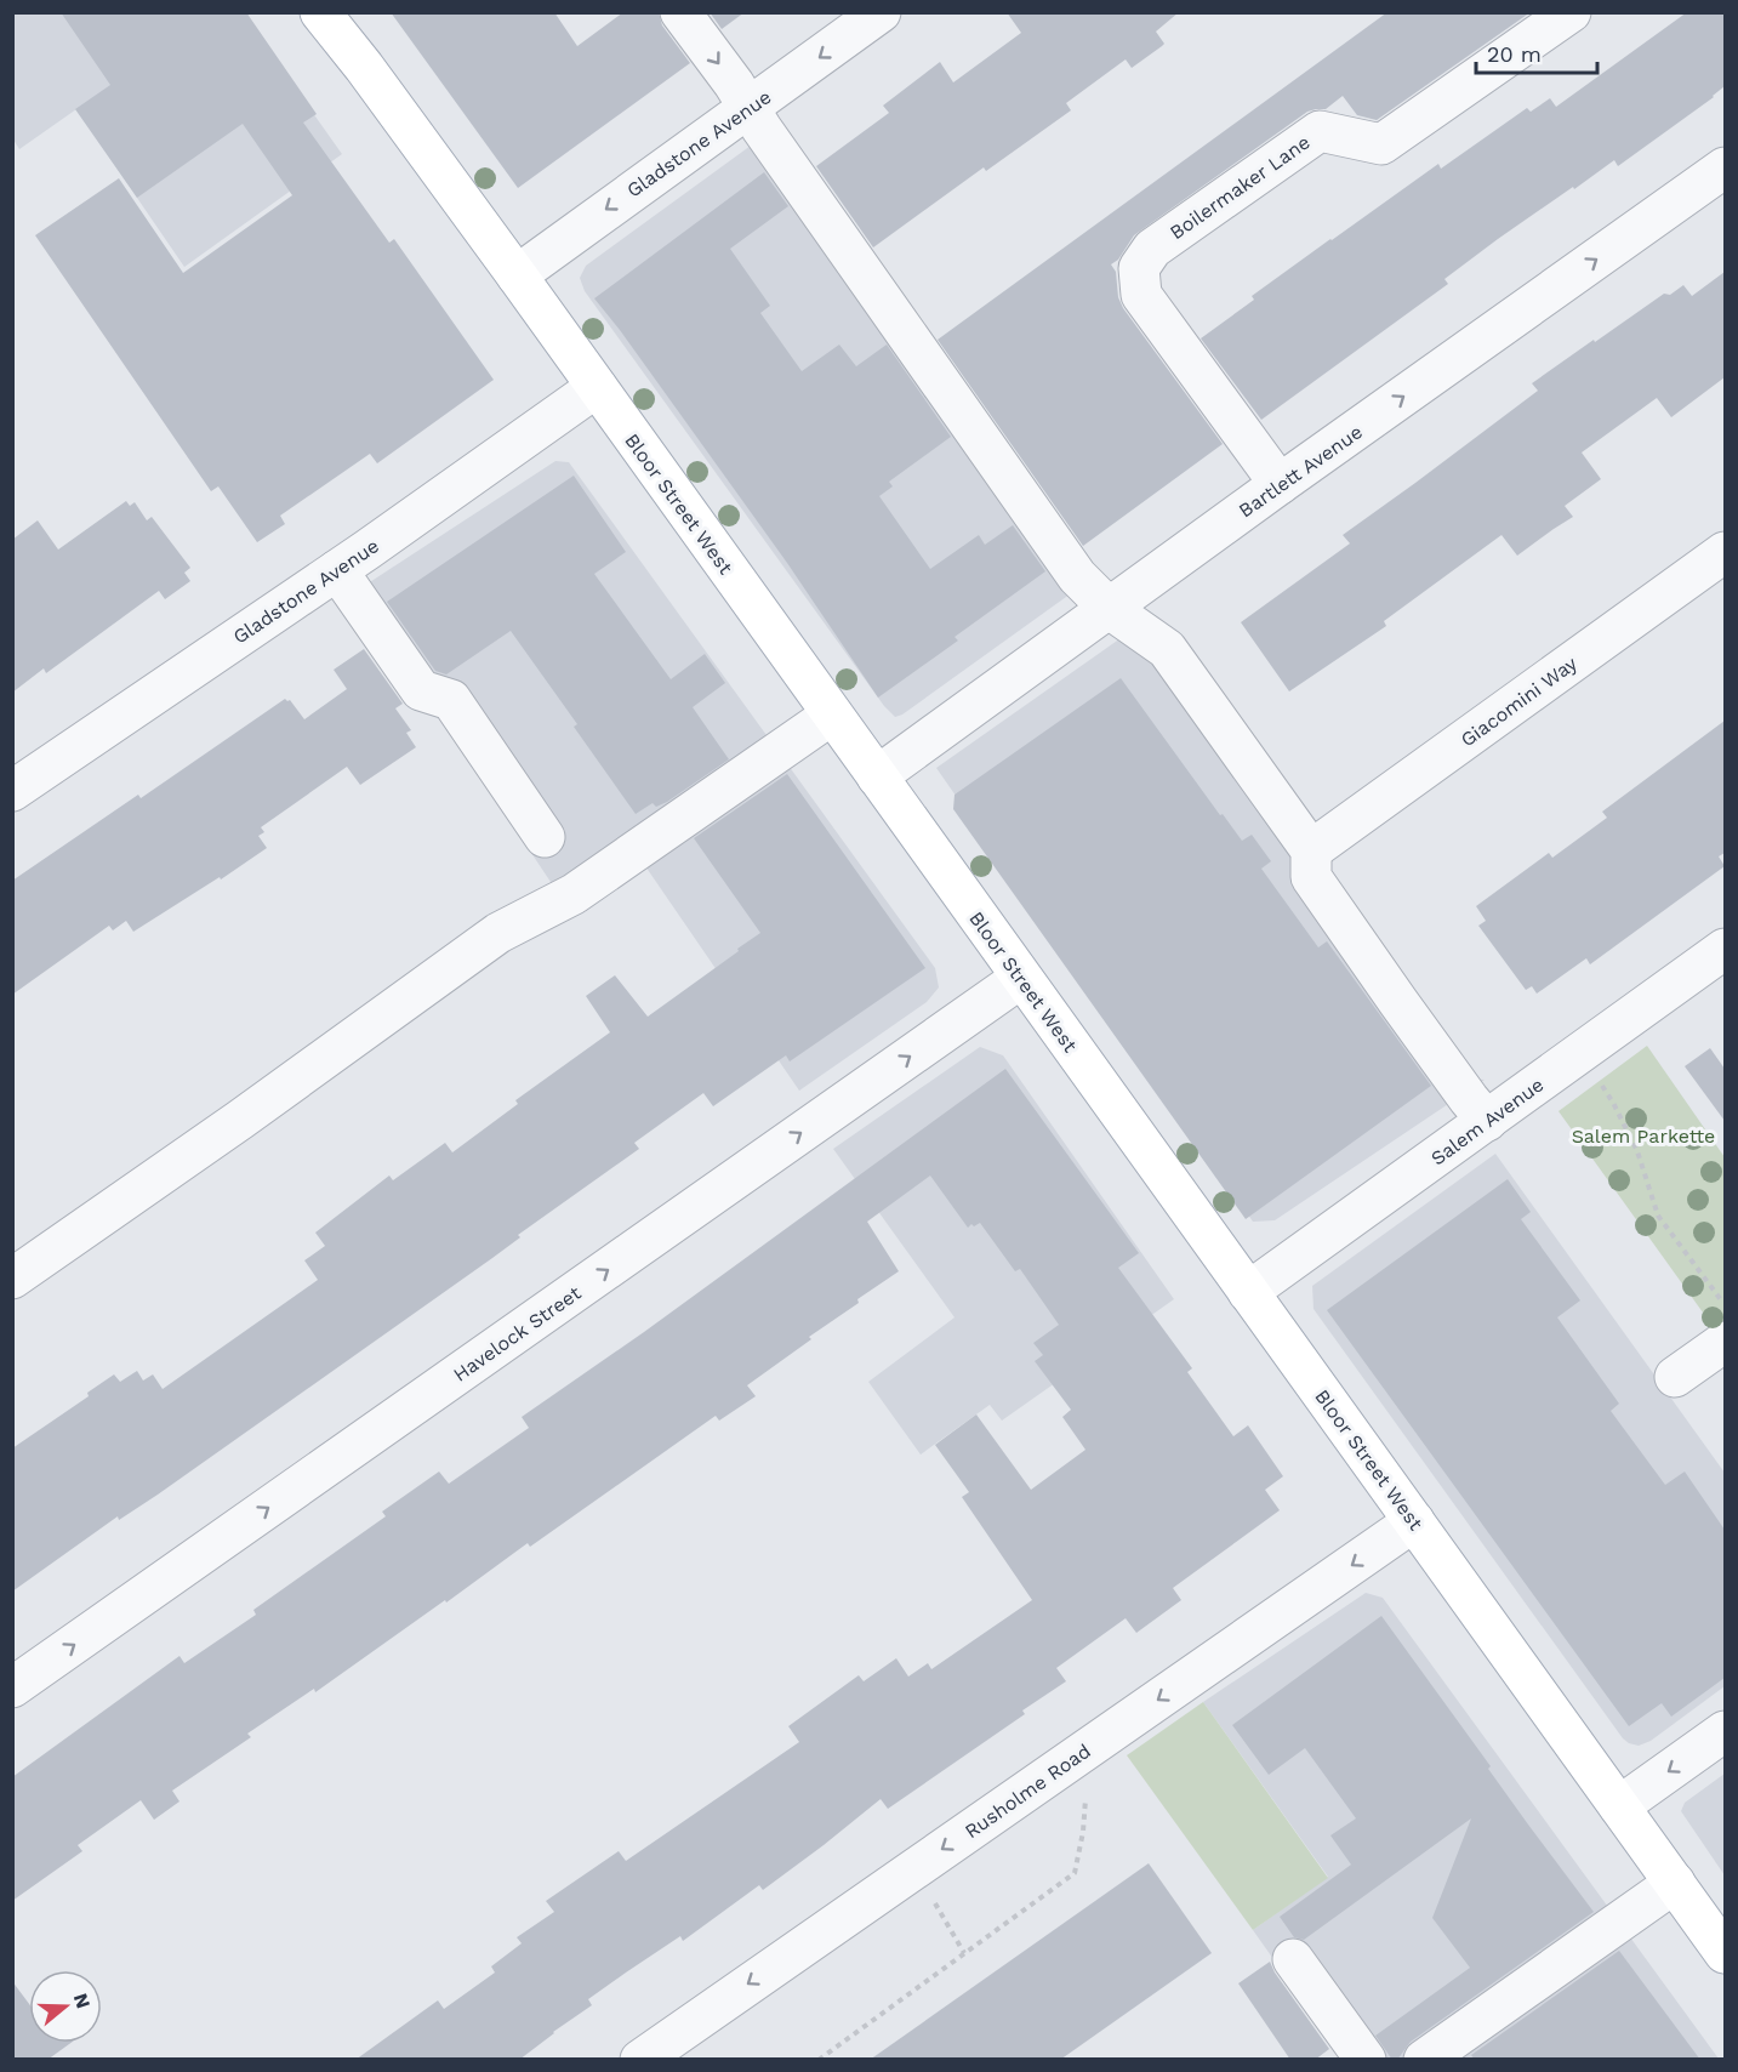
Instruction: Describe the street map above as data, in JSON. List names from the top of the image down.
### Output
{
  "streets": {
    "main road": ["Bloor Street West"],
    "street": [
      "Gladstone Avenue",
      "Boilermaker Lane",
      "Bartlett Avenue",
      "Giacomini Way",
      "Salem Avenue",
      "Havelock Street",
      "Rusholme Road"
    ]
  },
  "crossings": [
    ["Gladstone Avenue", "Bloor Street West"],
    ["Boilermaker Lane", "Bartlett Avenue"],
    ["Bartlett Avenue", "Bloor Street West"],
    ["Bloor Street West", "Salem Avenue"],
    ["Bloor Street West", "Havelock Street"],
    ["Bloor Street West", "Rusholme Road"]
  ],
  "one_way": ["Gladstone Avenue", "Bartlett Avenue", "Rusholme Road"],
  "parks": ["Salem Parkette"],
  "scale_bar": "20 m",
  "north": "right"
}
